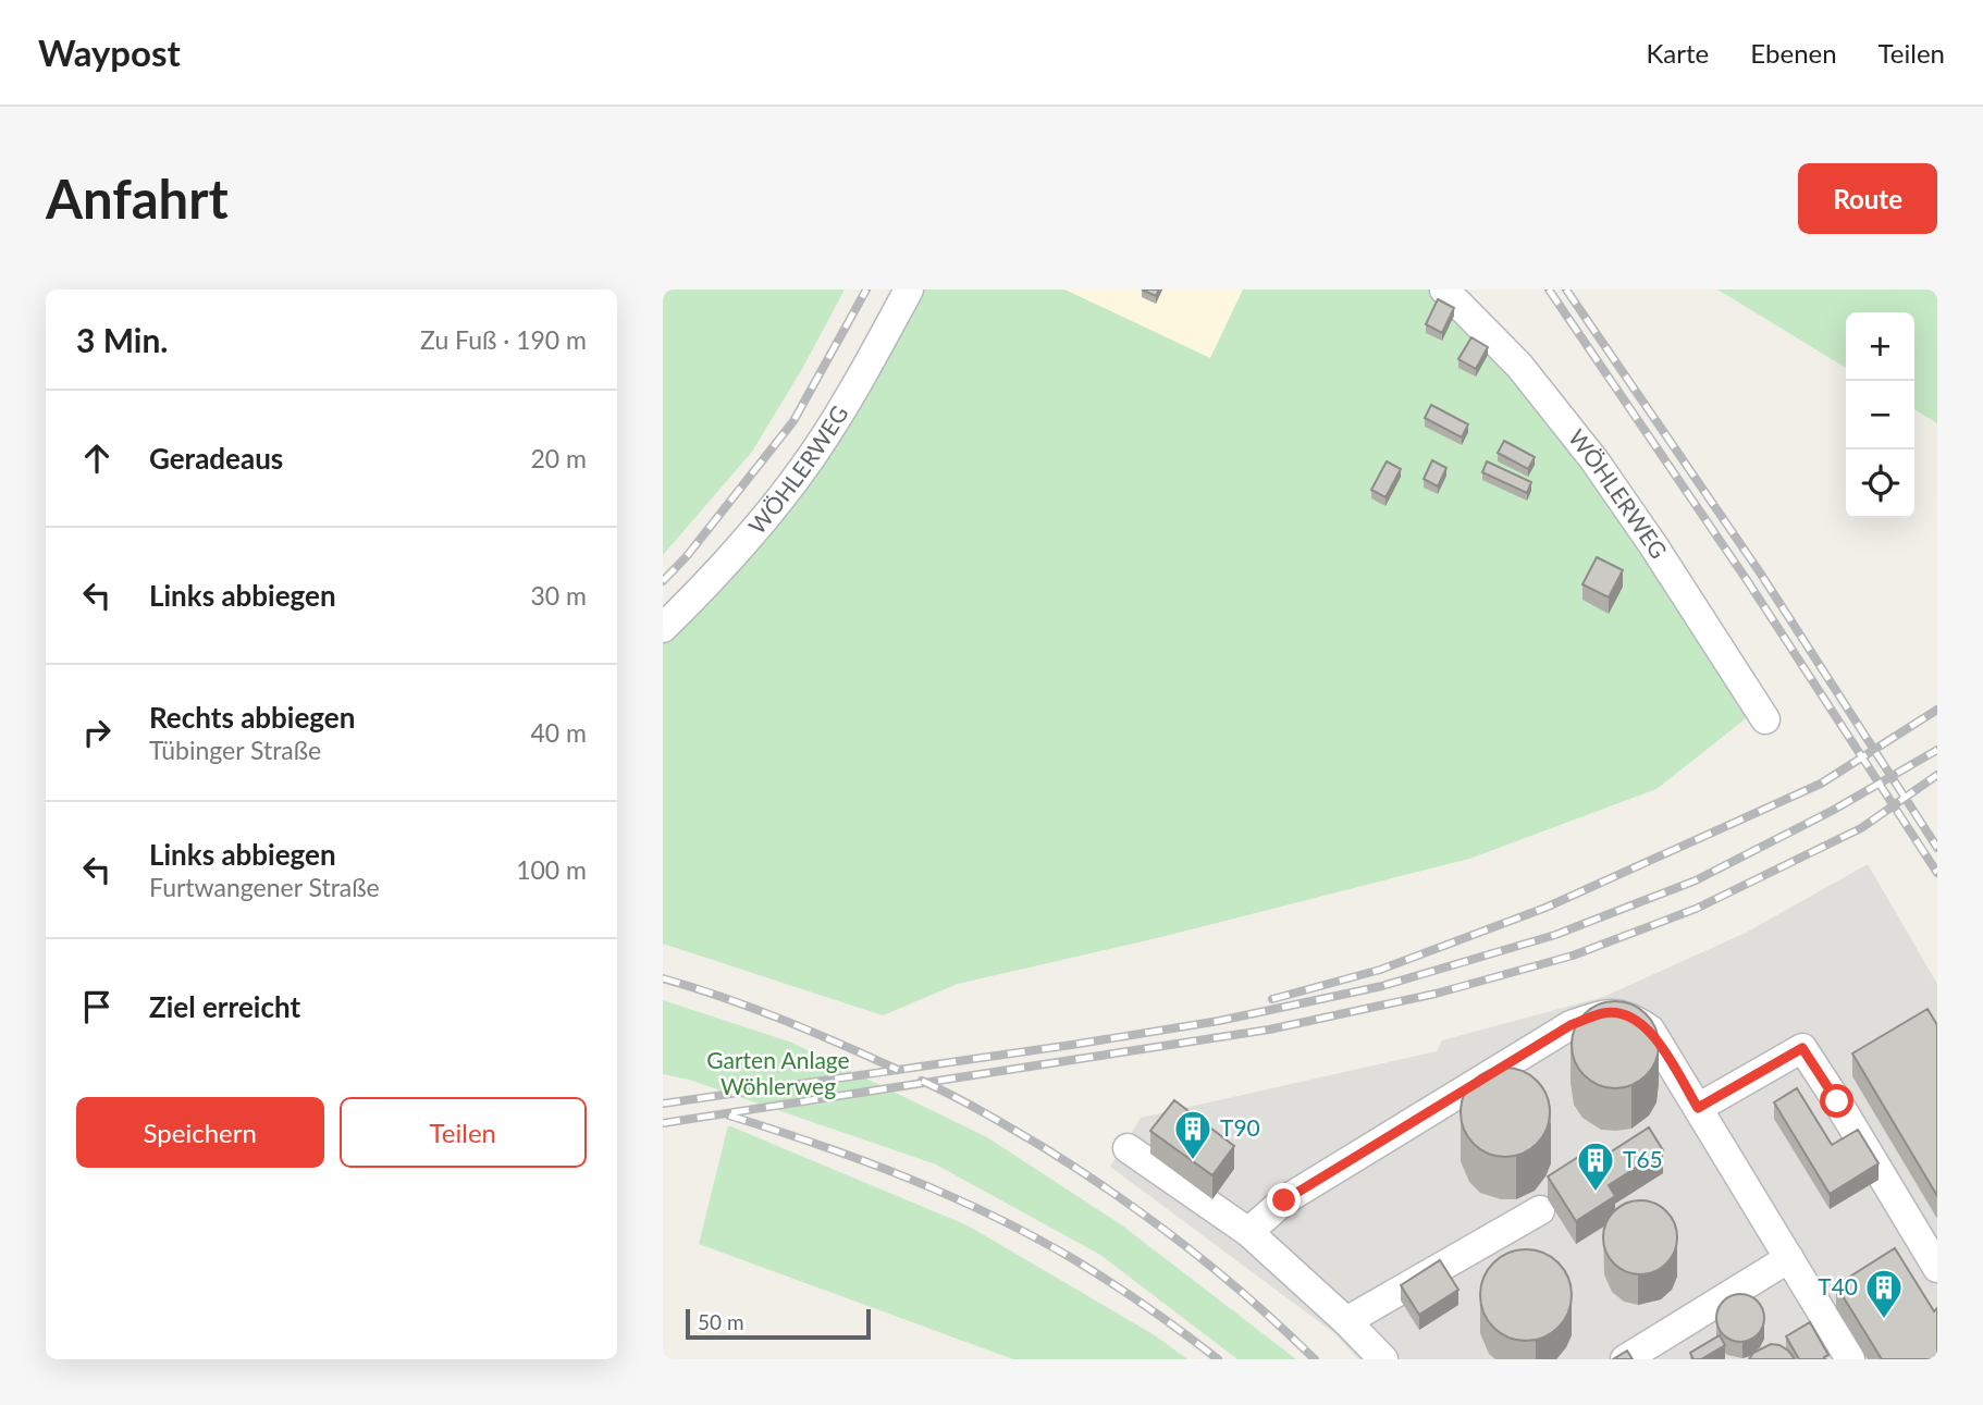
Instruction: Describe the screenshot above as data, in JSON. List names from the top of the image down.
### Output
{
  "streets": {
    "street": ["WÖHLERWEG"]
  },
  "parks": ["Garten Anlage Wöhlerweg"],
  "places": {
    "building": ["T90", "T65", "T40"]
  },
  "scale_bar": "50 m",
  "page": {
    "header": "Waypost",
    "nav": ["Karte", "Ebenen", "Teilen"],
    "buttons": [
      "Route",
      ["Speichern", "Teilen"]
    ],
    "title": "Anfahrt",
    "heading": ["3 Min.", "Zu Fuß · 190 m"],
    "map_buttons": ["+", "−"],
    "list": [
      ["Geradeaus", "20 m"],
      ["Links abbiegen", "30 m"],
      ["Rechts abbiegen", "Tübinger Straße", "40 m"],
      ["Links abbiegen", "Furtwangener Straße", "100 m"],
      "Ziel erreicht"
    ],
    "scale": "50 m"
  }
}
